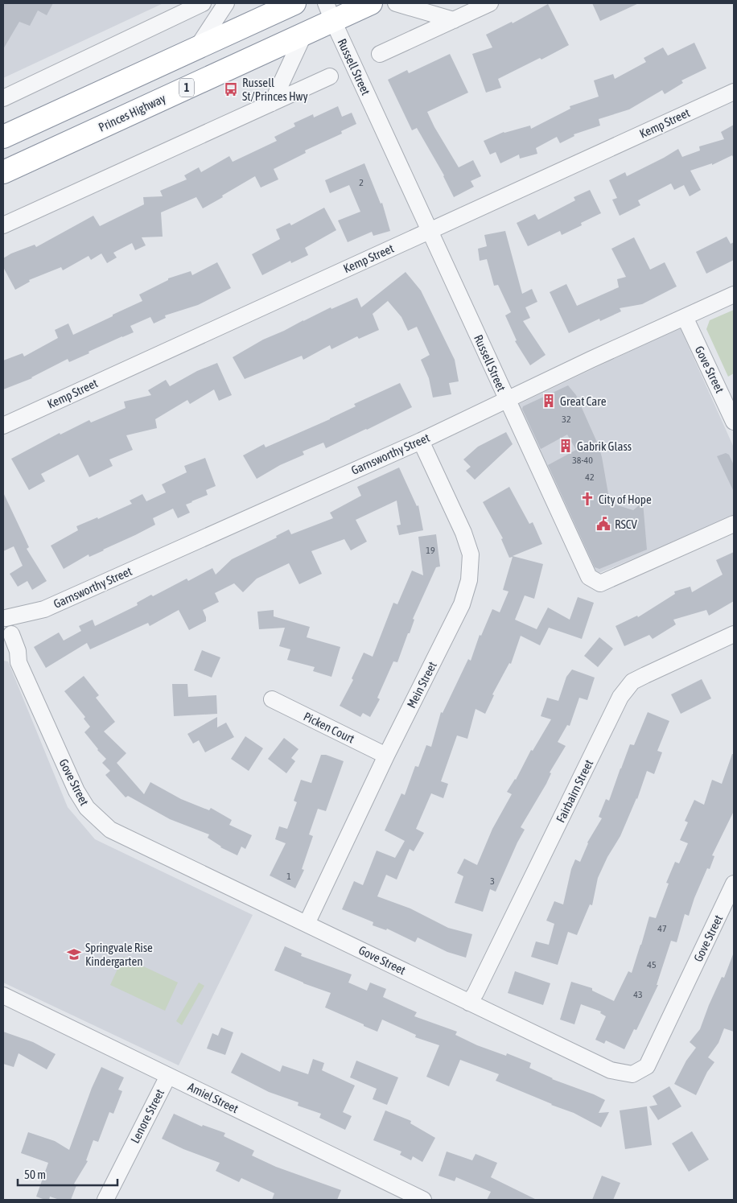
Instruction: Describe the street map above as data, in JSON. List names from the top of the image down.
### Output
{
  "streets": {
    "highway": ["1", "Princes Highway"],
    "street": [
      "Russell Street",
      "Kemp Street",
      "Gove Street",
      "Garnsworthy Street",
      "Mein Street",
      "Picken Court",
      "Fairbairn Street",
      "Amiel Street",
      "Lenore Street"
    ]
  },
  "crossings": [
    ["Russell Street", "Princes Highway"],
    ["Russell Street", "Kemp Street"],
    ["Russell Street", "Garnsworthy Street"],
    ["Gove Street", "Garnsworthy Street"],
    ["Gove Street", "Mein Street"],
    ["Gove Street", "Fairbairn Street"],
    ["Garnsworthy Street", "Mein Street"],
    ["Mein Street", "Picken Court"],
    ["Amiel Street", "Lenore Street"]
  ],
  "places": {
    "bus stop": ["Russell St/Princes Hwy"],
    "building": ["Great Care", "Gabrik Glass"],
    "church": ["City of Hope"],
    "public building": ["RSCV"],
    "school or university": ["Springvale Rise Kindergarten"]
  },
  "house_numbers": [
    "2",
    "32",
    "38-40",
    "42",
    "19",
    "1",
    "3",
    "47",
    "45",
    "43"
  ],
  "scale_bar": "50 m"
}
